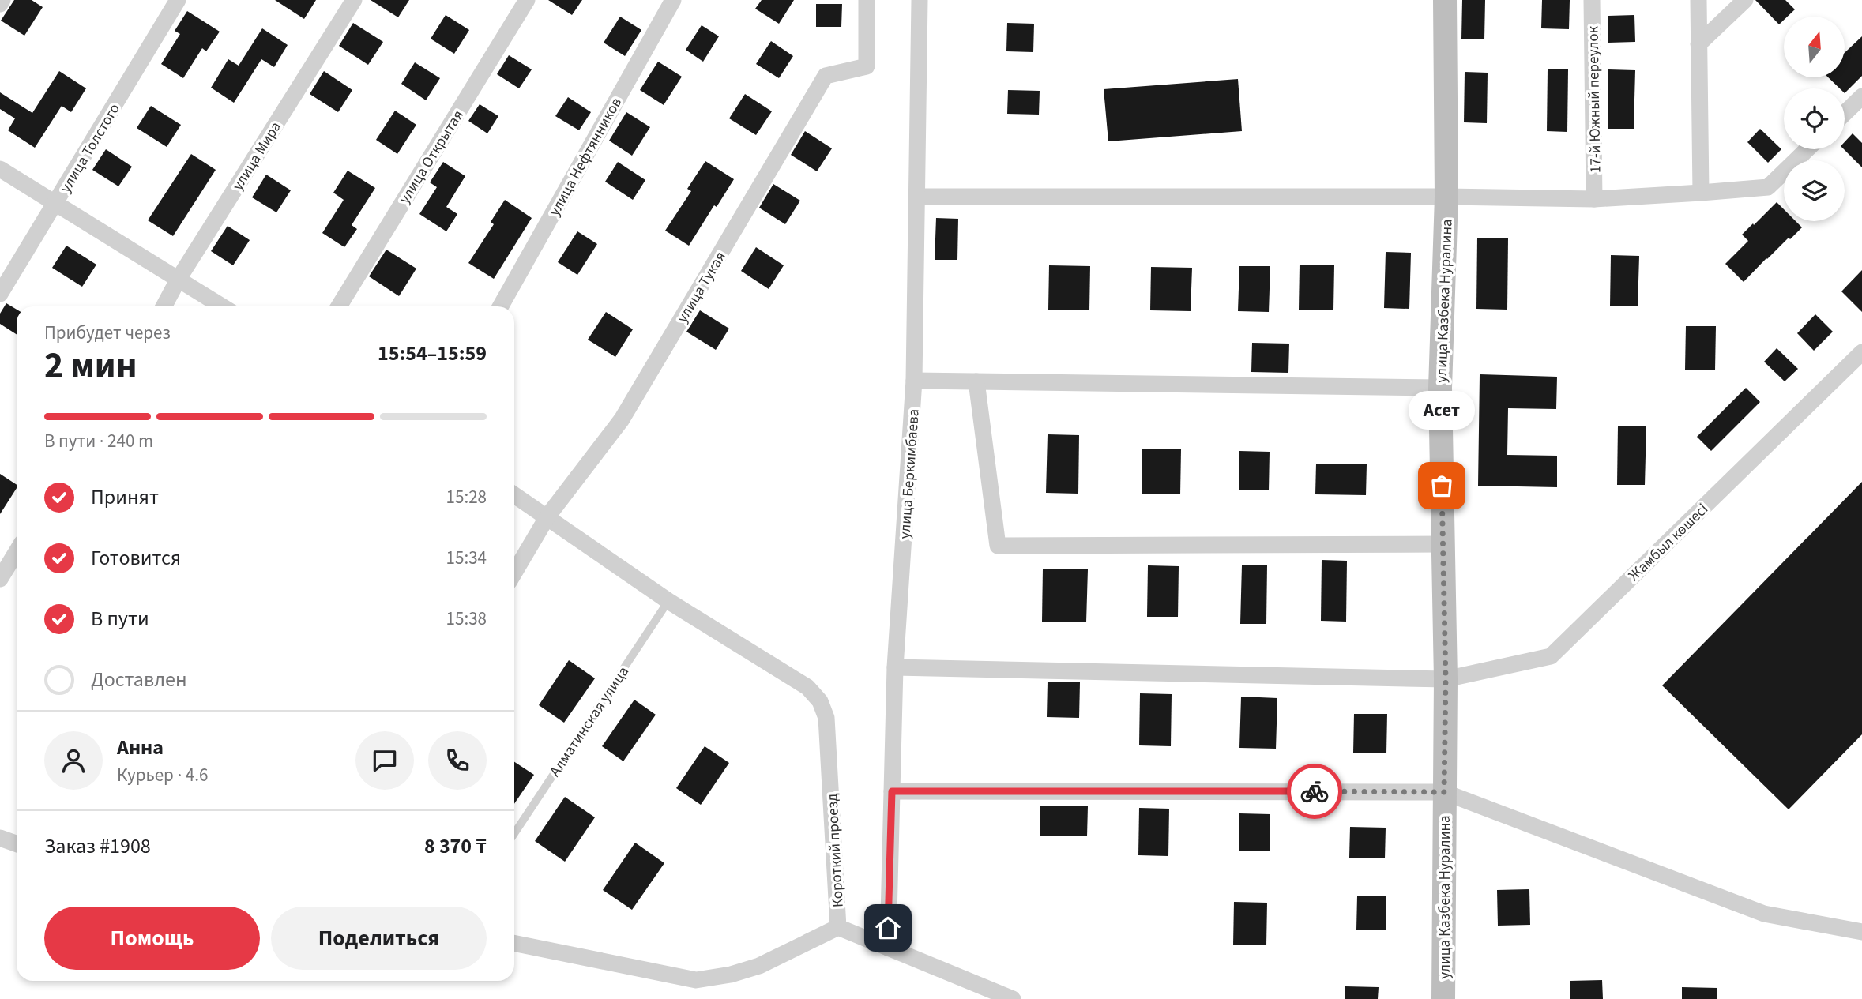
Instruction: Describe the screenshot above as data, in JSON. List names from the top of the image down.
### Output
{
  "streets": {
    "street": [
      "17-й Южный переулок",
      "улица Толстого",
      "улица Мира",
      "улица Открытая",
      "улица Нефтянников",
      "улица Тукая",
      "улица Казбека Нуралина",
      "улица Беркимбаева",
      "Жамбыл көшесі",
      "Короткий проезд"
    ],
    "lane": ["Алматинская улица"]
  },
  "crossings": [
    ["улица Казбека Нуралина", "Жамбыл көшесі"],
    ["улица Беркимбаева", "Жамбыл көшесі"],
    ["улица Беркимбаева", "Короткий проезд"],
    ["Алматинская улица", "Короткий проезд"]
  ],
  "places": ["Асет"],
  "north": "top",
  "page": {
    "heading": ["2 мин", "Прибудет через", "15:54–15:59"],
    "panel": [
      "Анна",
      "Курьер · 4.6",
      "Заказ #1908",
      "8 370 ₸"
    ],
    "bubble": "Асет",
    "bar": "В пути · 240 m",
    "list": [
      ["Принят", "15:28"],
      ["Готовится", "15:34"],
      ["В пути", "15:38"],
      "Доставлен"
    ],
    "buttons": ["Помощь", "Поделиться"]
  }
}
